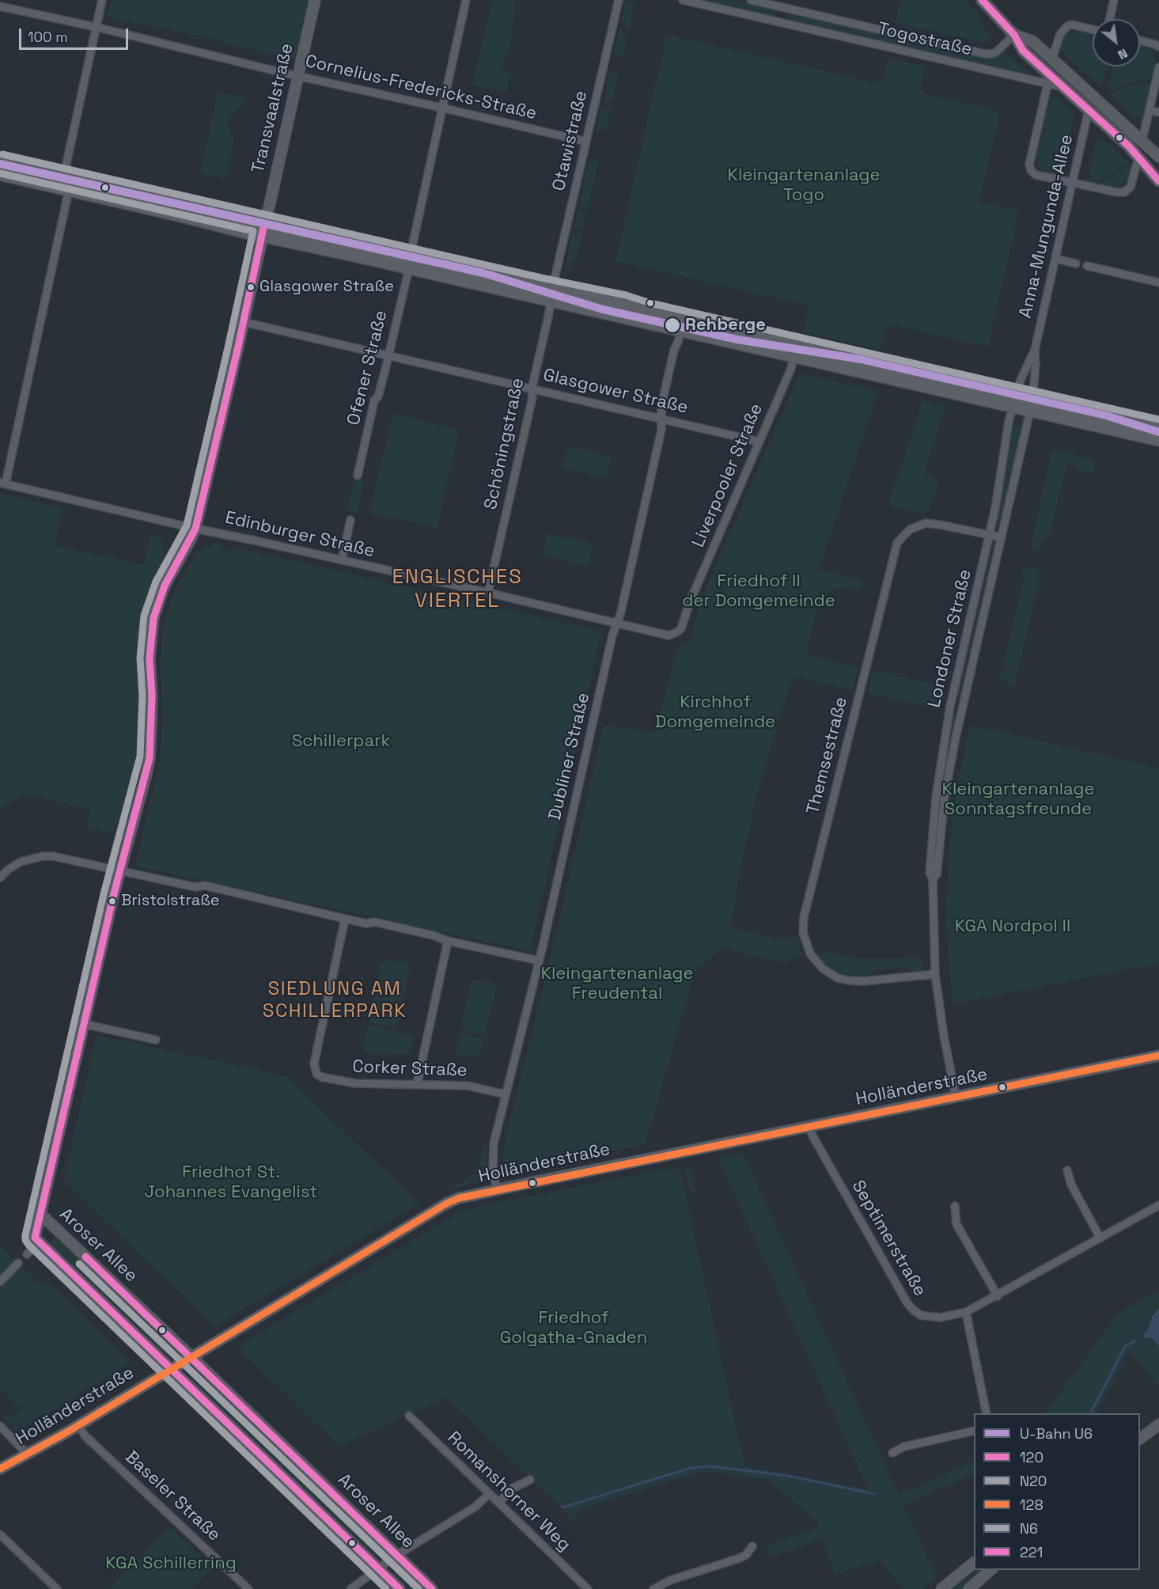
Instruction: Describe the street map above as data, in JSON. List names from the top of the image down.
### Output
{
  "streets": {
    "main road": ["Transvaalstraße", "Holländerstraße", "Aroser Allee"],
    "street": [
      "Togostraße",
      "Cornelius-Fredericks-Straße",
      "Otawistraße",
      "Anna-Mungunda-Allee",
      "Ofener Straße",
      "Glasgower Straße",
      "Schöningstraße",
      "Liverpooler Straße",
      "Edinburger Straße",
      "Londoner Straße",
      "Themsestraße",
      "Dubliner Straße",
      "Corker Straße",
      "Septimerstraße",
      "Romanshorner Weg",
      "Baseler Straße"
    ]
  },
  "crossings": [
    ["Cornelius-Fredericks-Straße", "Transvaalstraße"],
    ["Cornelius-Fredericks-Straße", "Otawistraße"],
    ["Cornelius-Fredericks-Straße", "Ofener Straße"],
    ["Transvaalstraße", "Glasgower Straße"],
    ["Transvaalstraße", "Edinburger Straße"],
    ["Transvaalstraße", "Aroser Allee"],
    ["Otawistraße", "Schöningstraße"],
    ["Anna-Mungunda-Allee", "Londoner Straße"],
    ["Ofener Straße", "Glasgower Straße"],
    ["Glasgower Straße", "Schöningstraße"],
    ["Glasgower Straße", "Liverpooler Straße"],
    ["Glasgower Straße", "Dubliner Straße"],
    ["Schöningstraße", "Edinburger Straße"],
    ["Liverpooler Straße", "Edinburger Straße"],
    ["Edinburger Straße", "Dubliner Straße"],
    ["Londoner Straße", "Themsestraße"],
    ["Londoner Straße", "Holländerstraße"],
    ["Dubliner Straße", "Corker Straße"],
    ["Dubliner Straße", "Holländerstraße"],
    ["Holländerstraße", "Septimerstraße"],
    ["Holländerstraße", "Aroser Allee"],
    ["Holländerstraße", "Baseler Straße"]
  ],
  "districts": ["ENGLISCHES VIERTEL", "SIEDLUNG AM SCHILLERPARK"],
  "parks": [
    "Kleingartenanlage Togo",
    "Friedhof II der Domgemeinde",
    "Kirchhof Domgemeinde",
    "Schillerpark",
    "Kleingartenanlage Sonntagsfreunde",
    "KGA Nordpol II",
    "Kleingartenanlage Freudental",
    "Friedhof St. Johannes Evangelist",
    "Friedhof Golgatha-Gnaden",
    "KGA Schillerring"
  ],
  "places": ["Glasgower Straße", "Rehberge", "Bristolstraße"],
  "lines": [
    "transit line 221",
    "transit line N6",
    "metro line U6",
    "transit line 120",
    "transit line N20",
    "transit line 128"
  ],
  "legend": [
    "U-Bahn U6",
    "120",
    "N20",
    "128",
    "N6",
    "221"
  ],
  "scale_bar": "100 m",
  "north": "bottom right"
}
